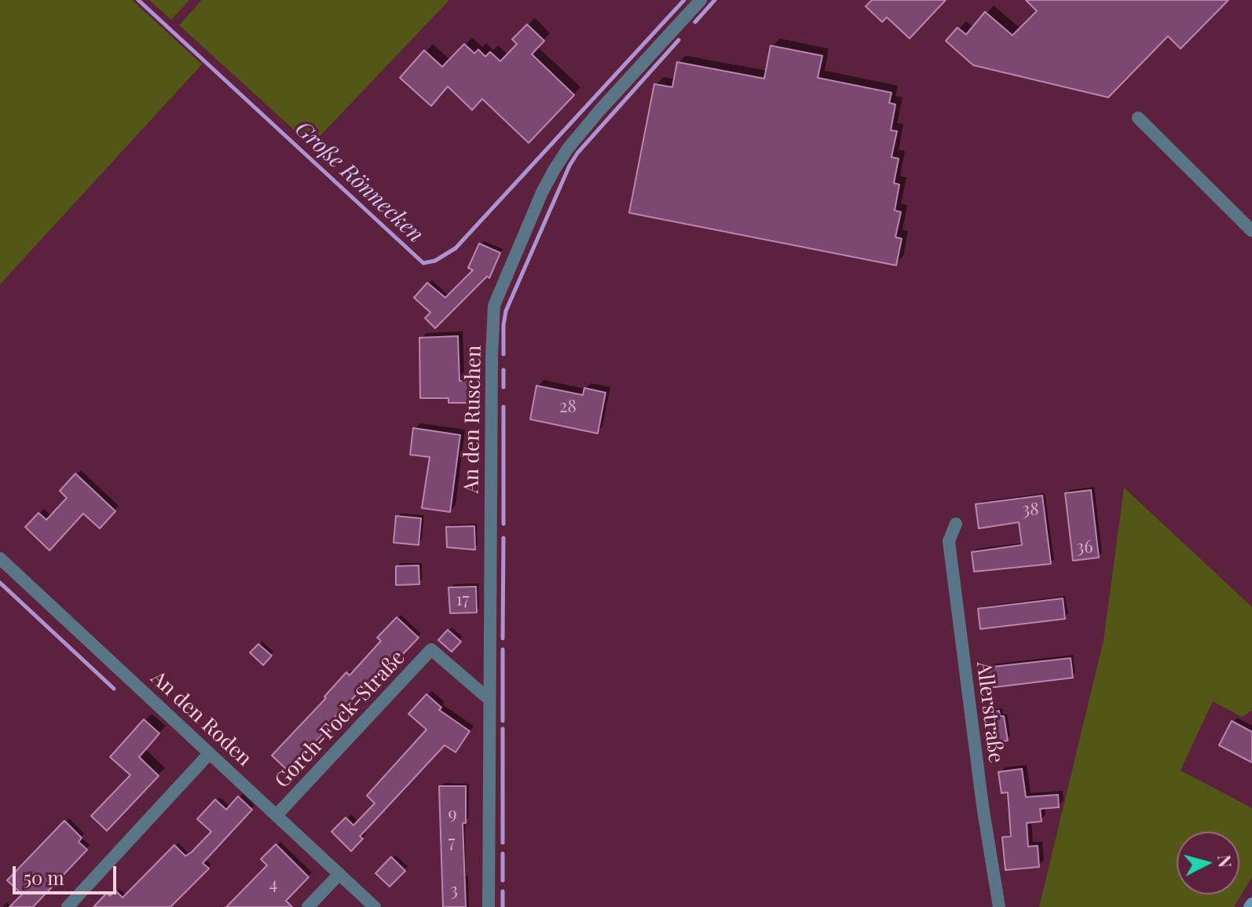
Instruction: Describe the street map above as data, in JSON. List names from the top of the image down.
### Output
{
  "streets": {
    "street": [
      "An den Ruschen",
      "Allerstraße",
      "An den Roden",
      "Gorch-Fock-Straße"
    ]
  },
  "crossings": [
    ["An den Ruschen", "Gorch-Fock-Straße"],
    ["An den Roden", "Gorch-Fock-Straße"]
  ],
  "water": ["Große Rönnecken"],
  "house_numbers": [
    "28",
    "38",
    "36",
    "17",
    "9",
    "7",
    "4",
    "3"
  ],
  "scale_bar": "50 m",
  "north": "right"
}
